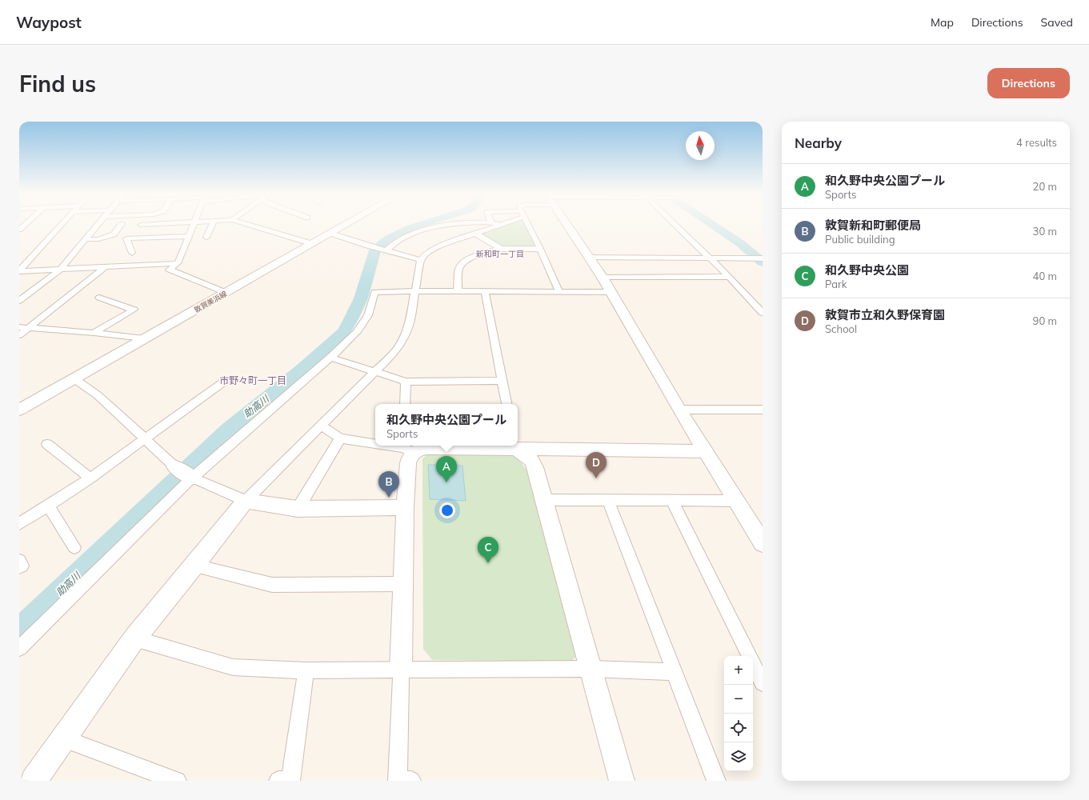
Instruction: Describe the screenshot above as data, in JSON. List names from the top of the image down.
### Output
{
  "streets": {
    "street": ["敦賀美浜線"]
  },
  "districts": ["新和町一丁目", "市野々町一丁目"],
  "water": ["助高川"],
  "north": "top",
  "page": {
    "header": "Waypost",
    "nav": ["Map", "Directions", "Saved"],
    "buttons": "Directions",
    "title": "Find us",
    "heading": ["Nearby", "4 results"],
    "list": [
      {
        "mark": "A",
        "name": "和久野中央公園プール",
        "note": "Sports",
        "value": "20 m"
      },
      {
        "mark": "B",
        "name": "敦賀新和町郵便局",
        "note": "Public building",
        "value": "30 m"
      },
      {
        "mark": "C",
        "name": "和久野中央公園",
        "note": "Park",
        "value": "40 m"
      },
      {
        "mark": "D",
        "name": "敦賀市立和久野保育園",
        "note": "School",
        "value": "90 m"
      }
    ],
    "popup": ["和久野中央公園プール", "Sports"],
    "pins": [
      "D",
      "A",
      "B",
      "C"
    ],
    "map_buttons": ["+", "−"]
  }
}
